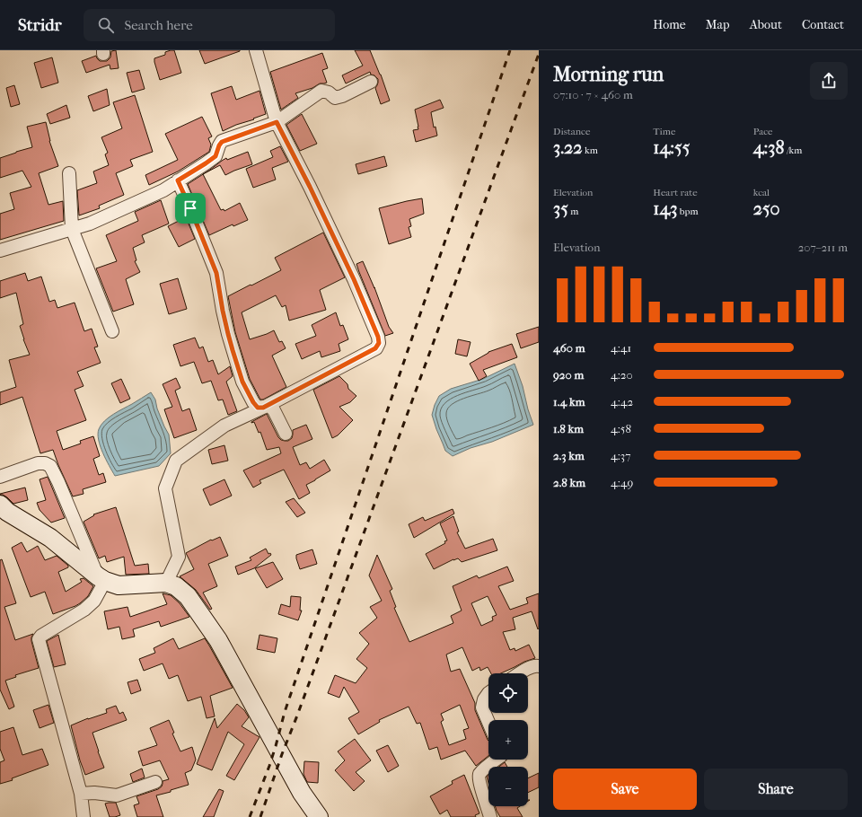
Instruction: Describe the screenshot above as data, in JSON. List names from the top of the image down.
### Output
{
  "page": {
    "header": "Stridr",
    "search": "Search here",
    "nav": [
      "Home",
      "Map",
      "About",
      "Contact"
    ],
    "heading": ["Morning run", "07:10 · 7 × 460 m"],
    "stats": [
      ["Distance", "3.22 km"],
      ["Time", "14:55"],
      ["Pace", "4:38 /km"],
      ["Elevation", "35 m"],
      ["Heart rate", "143 bpm"],
      ["kcal", "250"]
    ],
    "chart": ["Elevation", "207–211 m"],
    "list": [
      {
        "name": "460 m",
        "note": "4:41"
      },
      {
        "name": "920 m",
        "note": "4:20"
      },
      {
        "name": "1.4 km",
        "note": "4:42"
      },
      {
        "name": "1.8 km",
        "note": "4:58"
      },
      {
        "name": "2.3 km",
        "note": "4:37"
      },
      {
        "name": "2.8 km",
        "note": "4:49"
      }
    ],
    "map_buttons": ["+", "−"],
    "buttons": ["Save", "Share"]
  }
}
